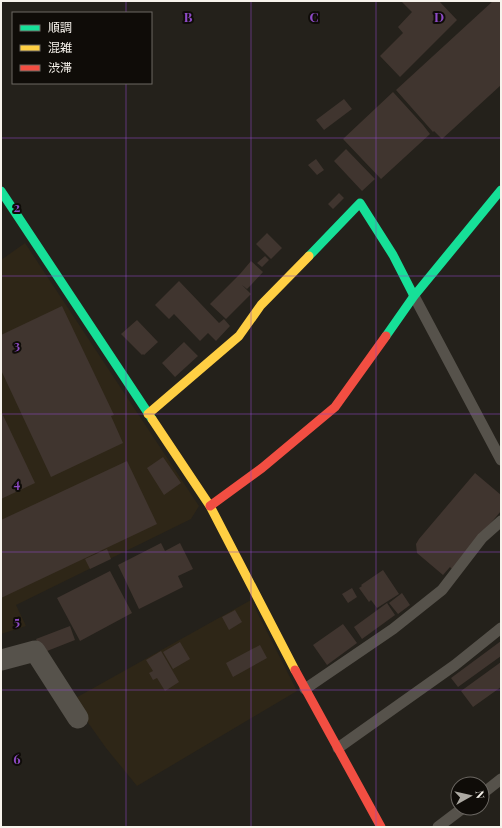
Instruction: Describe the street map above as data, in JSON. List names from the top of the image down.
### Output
{
  "legend": ["順調", "混雑", "渋滞"],
  "north": "right",
  "grid": {
    "columns": ["B", "C", "D"],
    "rows": [
      "2",
      "3",
      "4",
      "5",
      "6"
    ]
  }
}
